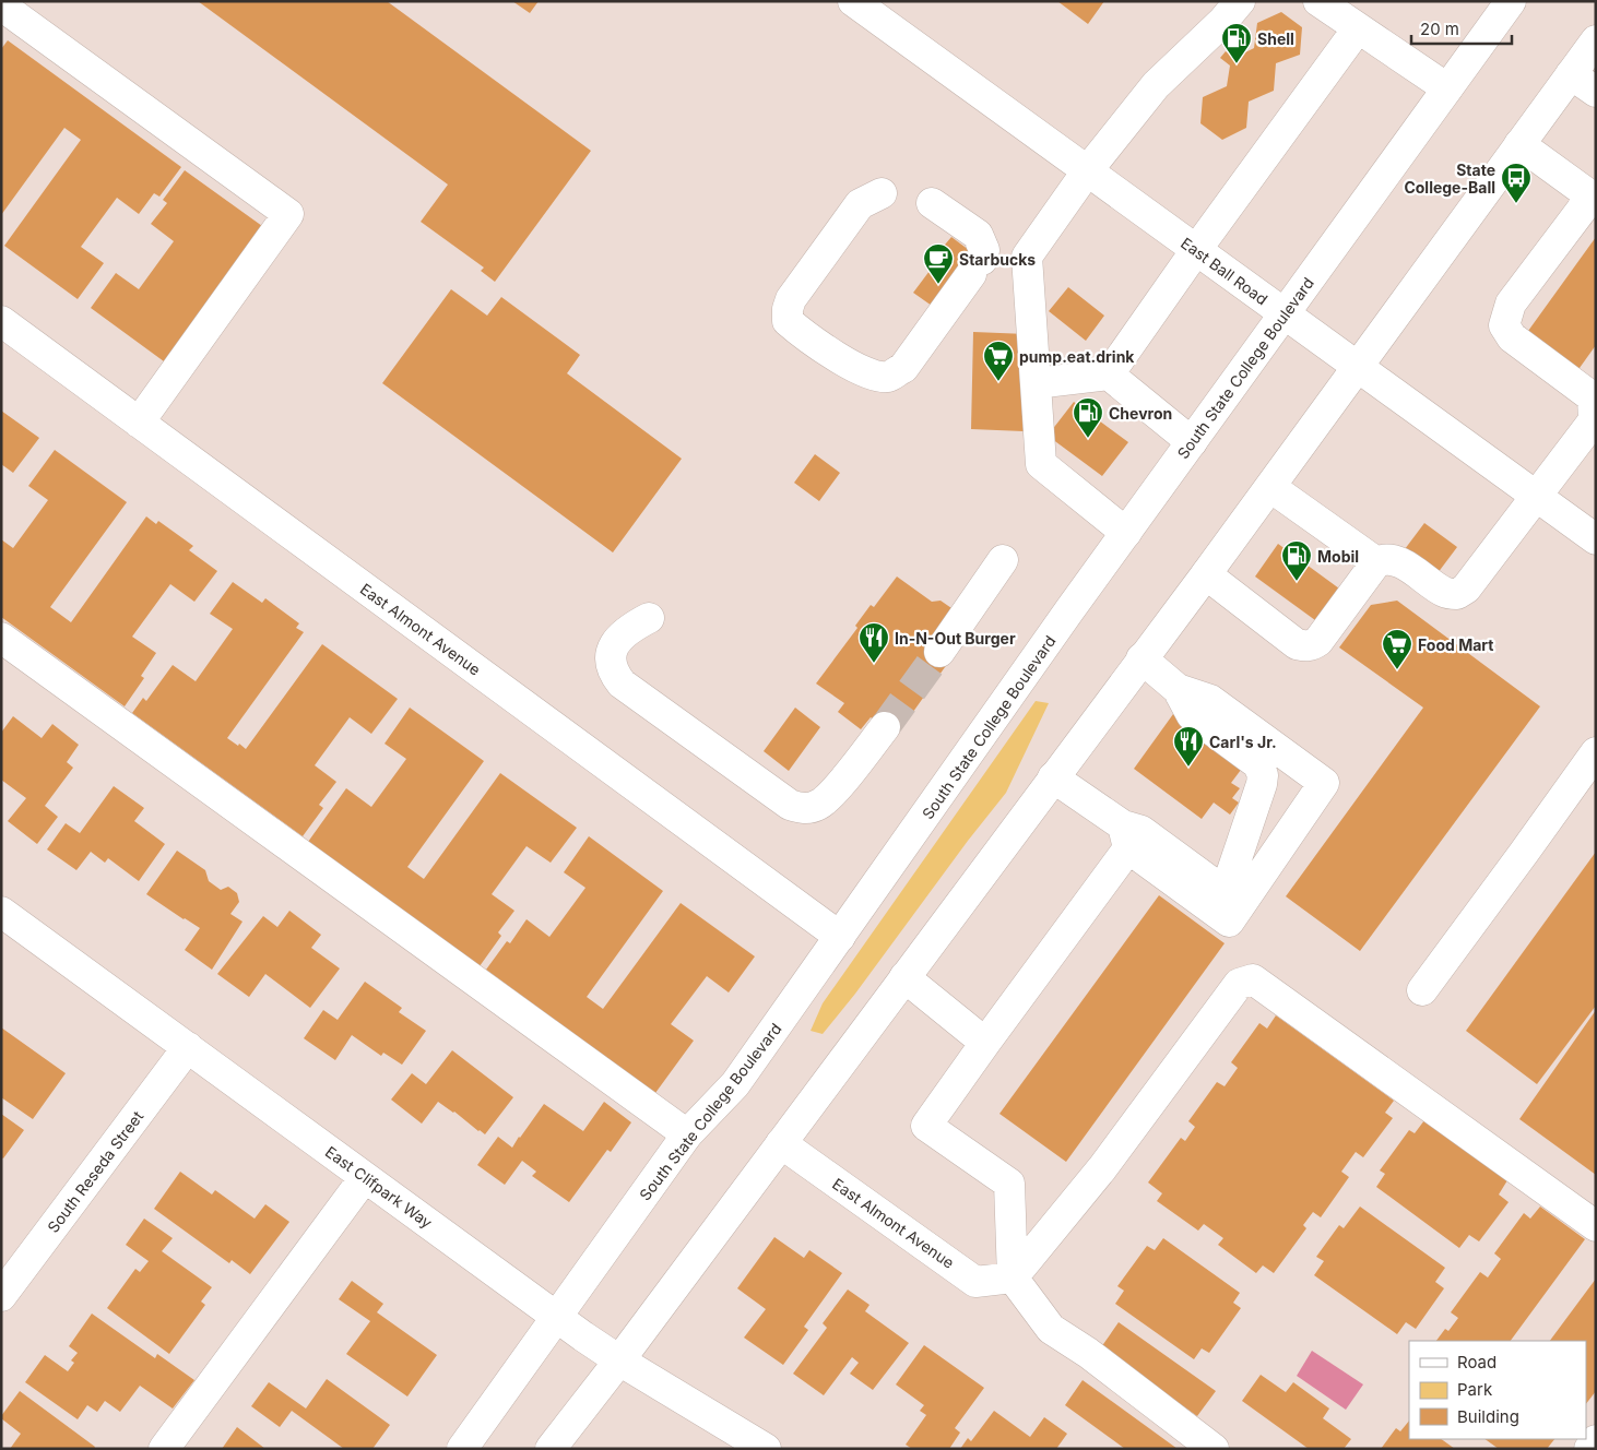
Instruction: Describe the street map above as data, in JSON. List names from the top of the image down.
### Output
{
  "streets": {
    "main road": [
      "East Ball Road",
      "South State College Boulevard",
      "East Almont Avenue",
      "South Reseda Street",
      "East Clifpark Way"
    ]
  },
  "crossings": [
    ["East Ball Road", "South State College Boulevard"],
    ["South State College Boulevard", "East Almont Avenue"],
    ["South State College Boulevard", "East Clifpark Way"],
    ["South Reseda Street", "East Clifpark Way"]
  ],
  "places": {
    "fuel station": ["Shell", "Chevron", "Mobil"],
    "bus stop": ["State College-Ball"],
    "cafe": ["Starbucks"],
    "supermarket": ["pump.eat.drink", "Food Mart"],
    "restaurant": ["In-N-Out Burger", "Carl's Jr."]
  },
  "legend": ["Road", "Park", "Building"],
  "scale_bar": "20 m"
}
